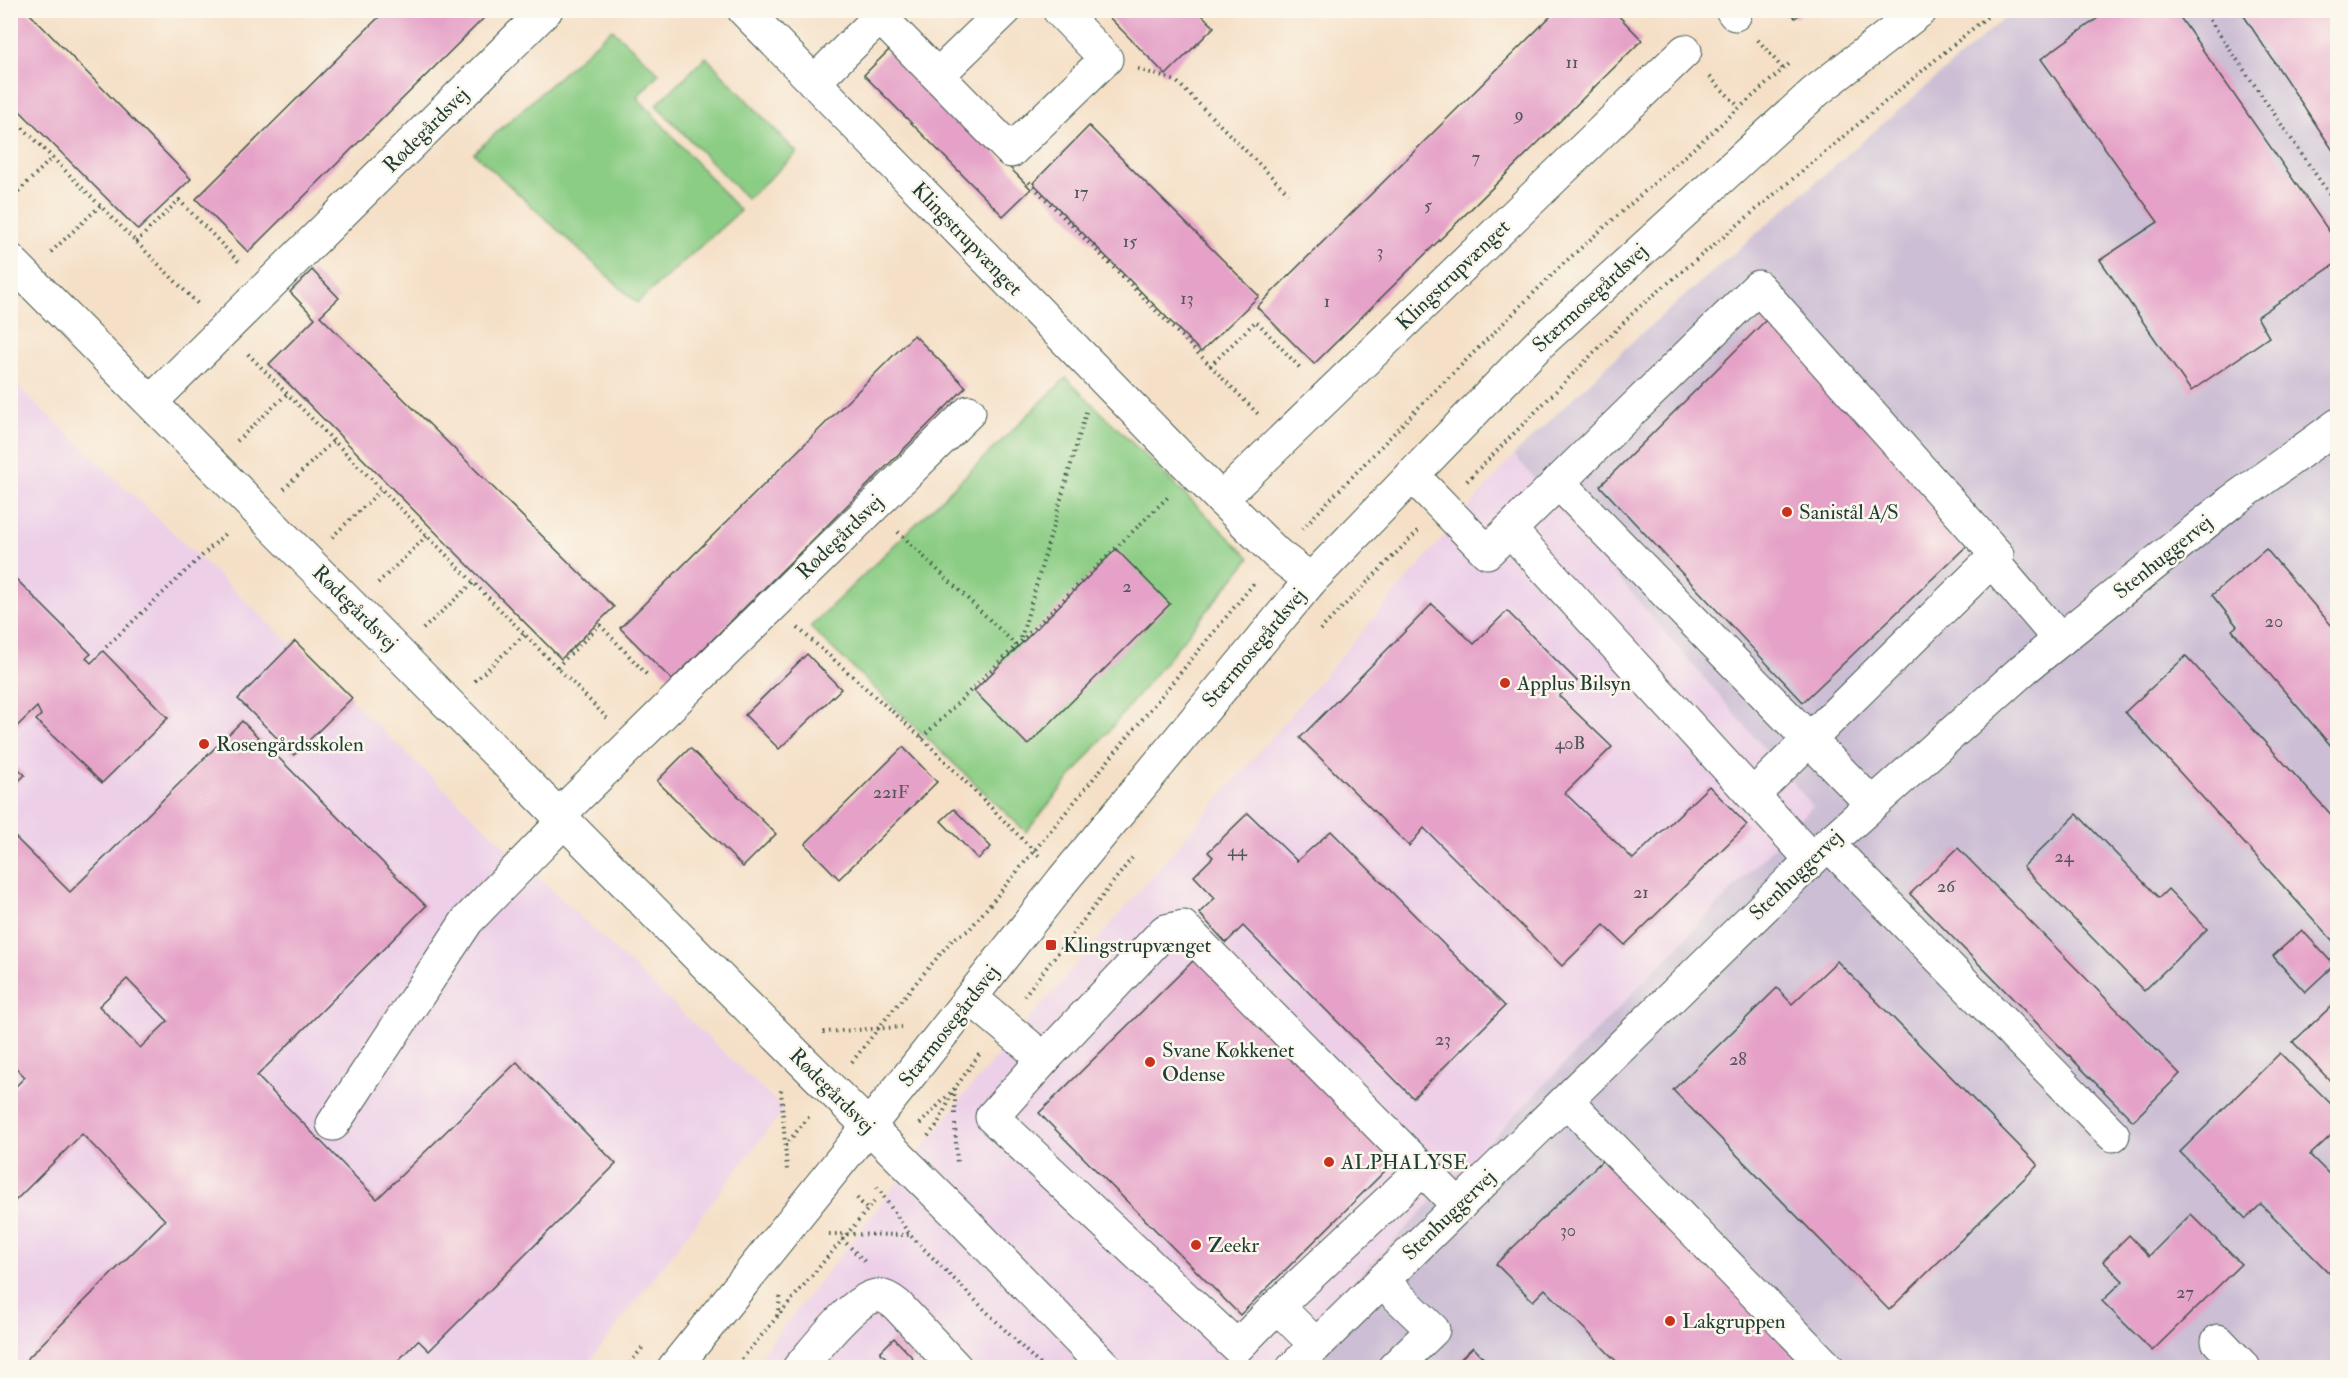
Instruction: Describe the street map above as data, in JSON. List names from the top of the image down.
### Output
{
  "streets": {
    "street": [
      "Rødegårdsvej",
      "Klingstrupvænget",
      "Stærmosegårdsvej",
      "Stenhuggervej"
    ]
  },
  "crossings": [
    ["Rødegårdsvej", "Stærmosegårdsvej"],
    ["Klingstrupvænget", "Stærmosegårdsvej"]
  ],
  "places": {
    "other": [
      "Sanistål A/S",
      "Applus Bilsyn",
      "Rosengårdsskolen",
      "Svane Køkkenet Odense",
      "ALPHALYSE",
      "Zeekr",
      "Lakgruppen"
    ],
    "transit": ["Klingstrupvænget"]
  },
  "house_numbers": [
    "11",
    "9",
    "7",
    "17",
    "5",
    "15",
    "3",
    "13",
    "1",
    "2",
    "20",
    "40B",
    "221F",
    "44",
    "24",
    "26",
    "21",
    "23",
    "28",
    "30",
    "27"
  ]
}
